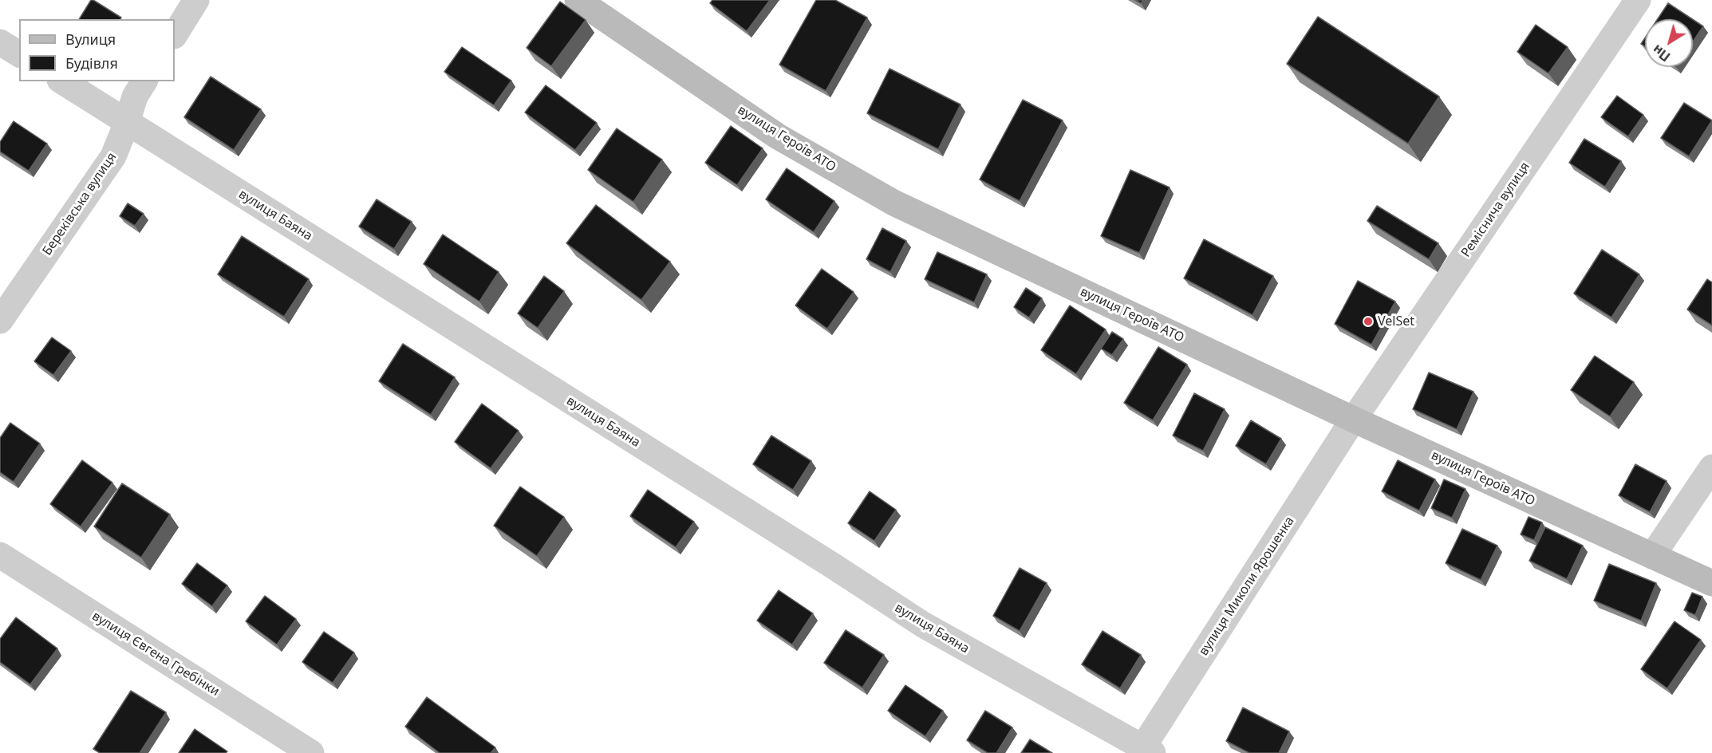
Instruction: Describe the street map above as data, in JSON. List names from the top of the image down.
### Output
{
  "streets": {
    "street": [
      "вулиця Героїв АТО",
      "Береківська вулиця",
      "Реміснича вулиця",
      "вулиця Баяна",
      "вулиця Миколи Ярошенка",
      "вулиця Євгена Гребінки"
    ]
  },
  "crossings": [
    ["вулиця Героїв АТО", "Реміснича вулиця"],
    ["вулиця Героїв АТО", "вулиця Миколи Ярошенка"],
    ["Береківська вулиця", "вулиця Баяна"],
    ["Реміснича вулиця", "вулиця Миколи Ярошенка"],
    ["вулиця Баяна", "вулиця Миколи Ярошенка"]
  ],
  "places": ["VelSet"],
  "legend": ["Вулиця", "Будівля"],
  "north": "bottom left"
}
